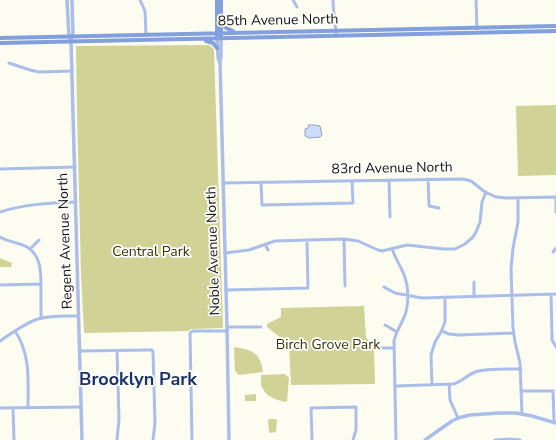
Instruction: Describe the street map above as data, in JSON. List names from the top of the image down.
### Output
{
  "streets": {
    "main road": ["85th Avenue North"],
    "street": ["83rd Avenue North", "Regent Avenue North", "Noble Avenue North"]
  },
  "crossings": [
    ["85th Avenue North", "Regent Avenue North"],
    ["85th Avenue North", "Noble Avenue North"],
    ["83rd Avenue North", "Noble Avenue North"]
  ],
  "districts": ["Brooklyn Park"],
  "parks": ["Central Park", "Birch Grove Park"]
}
